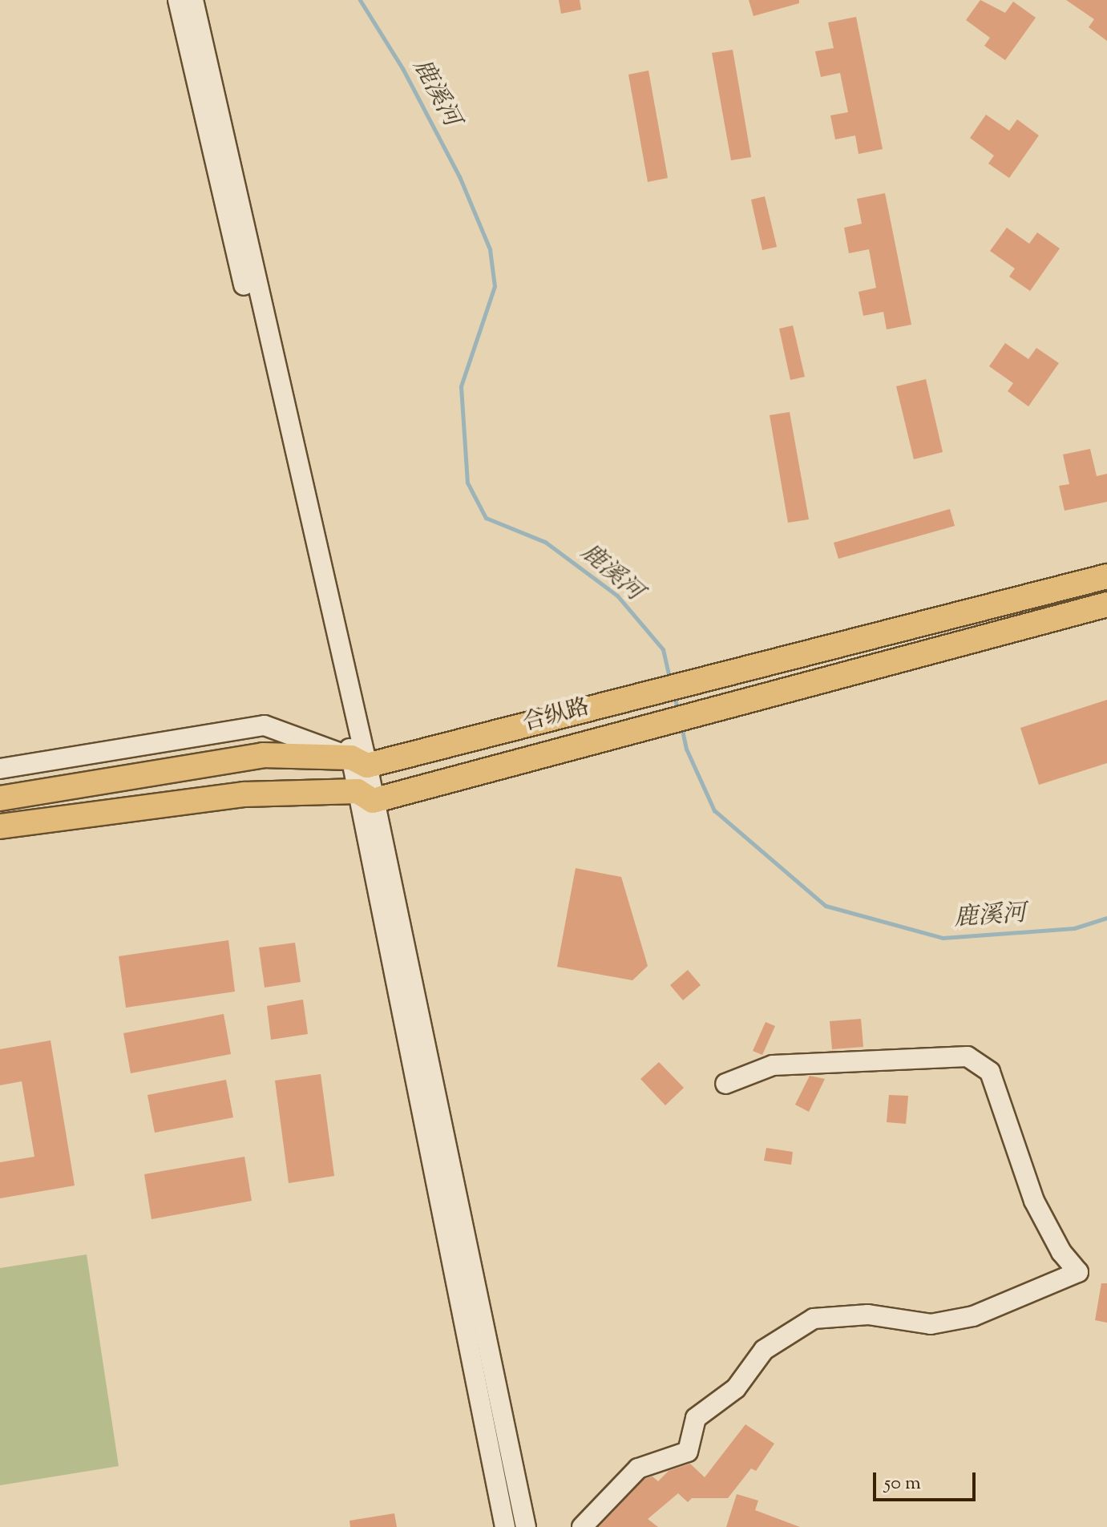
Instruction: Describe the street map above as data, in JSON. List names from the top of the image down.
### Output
{
  "streets": {
    "main road": ["合纵路"]
  },
  "water": ["鹿溪河"],
  "scale_bar": "50 m"
}
